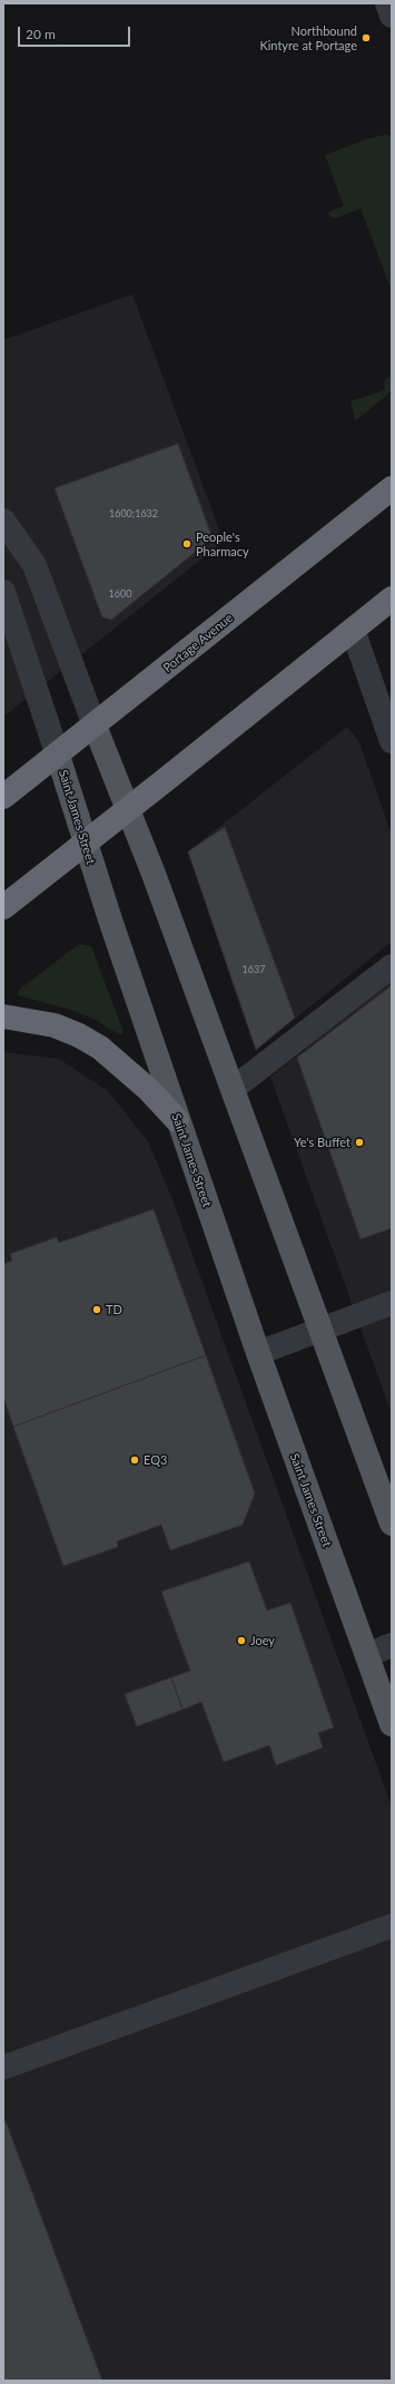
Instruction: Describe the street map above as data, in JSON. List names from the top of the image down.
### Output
{
  "streets": {
    "highway": ["Portage Avenue"],
    "main road": ["Saint James Street"]
  },
  "crossings": [
    ["Portage Avenue", "Saint James Street"]
  ],
  "places": [
    "Northbound Kintyre at Portage",
    "People's Pharmacy",
    "Ye's Buffet",
    "TD",
    "EQ3",
    "Joey"
  ],
  "house_numbers": ["1600;1632", "1600", "1637"],
  "scale_bar": "20 m"
}
